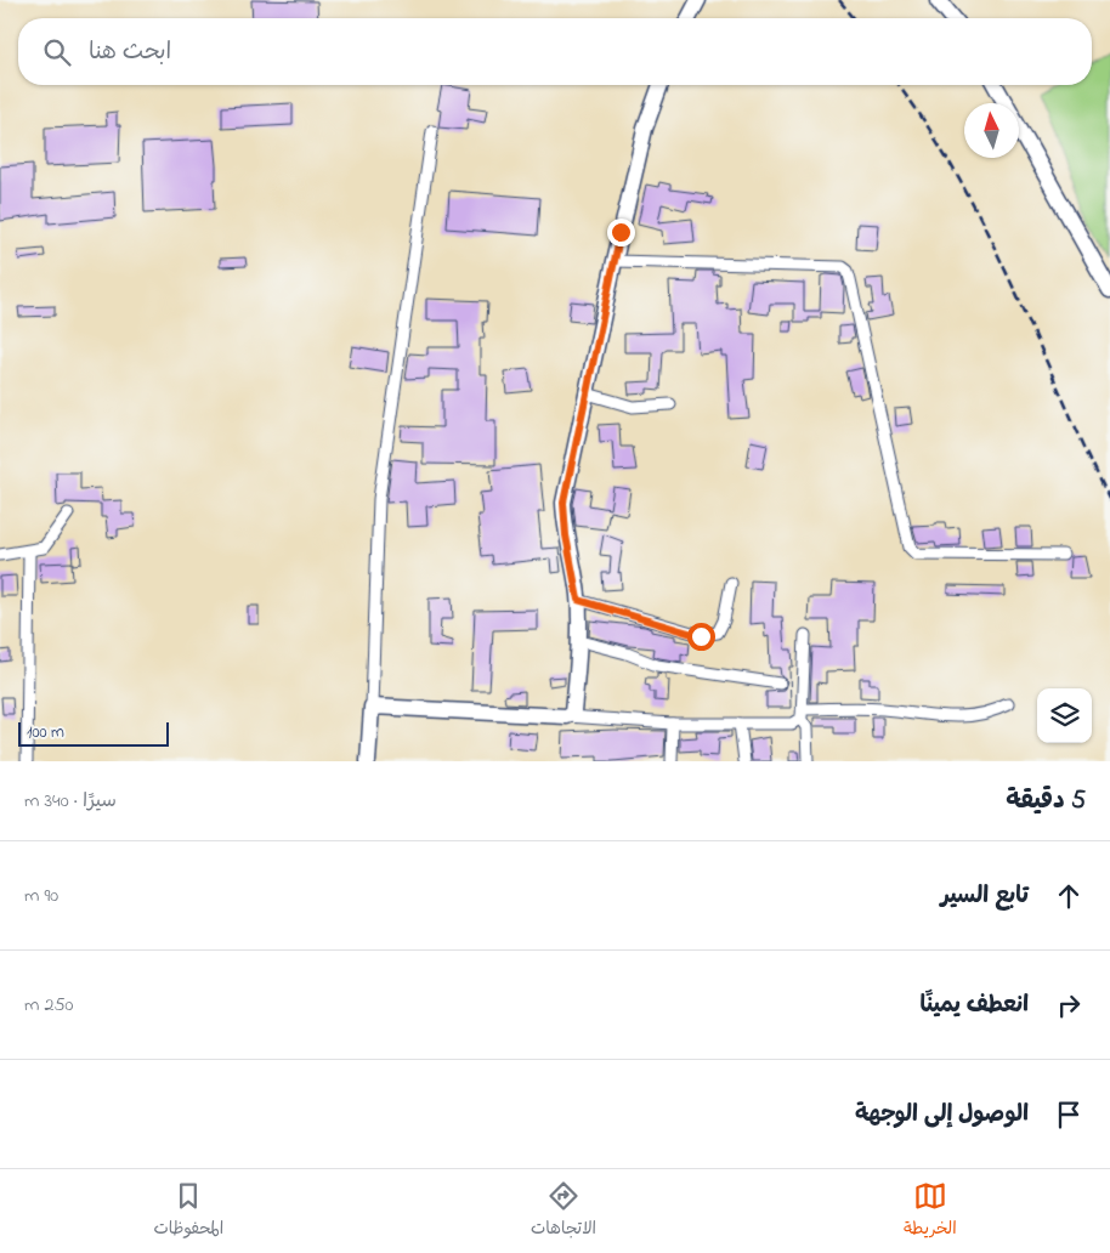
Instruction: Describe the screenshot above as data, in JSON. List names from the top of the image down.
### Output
{
  "scale_bar": "100 m",
  "north": "top",
  "page": {
    "search": "ابحث هنا",
    "scale": "100 m",
    "heading": ["5 دقيقة", "سيرًا · 340 m"],
    "list": [
      ["تابع السير", "90 m"],
      ["انعطف يمينًا", "250 m"],
      "الوصول إلى الوجهة"
    ],
    "nav": ["الخريطة", "الاتجاهات", "المحفوظات"]
  }
}
